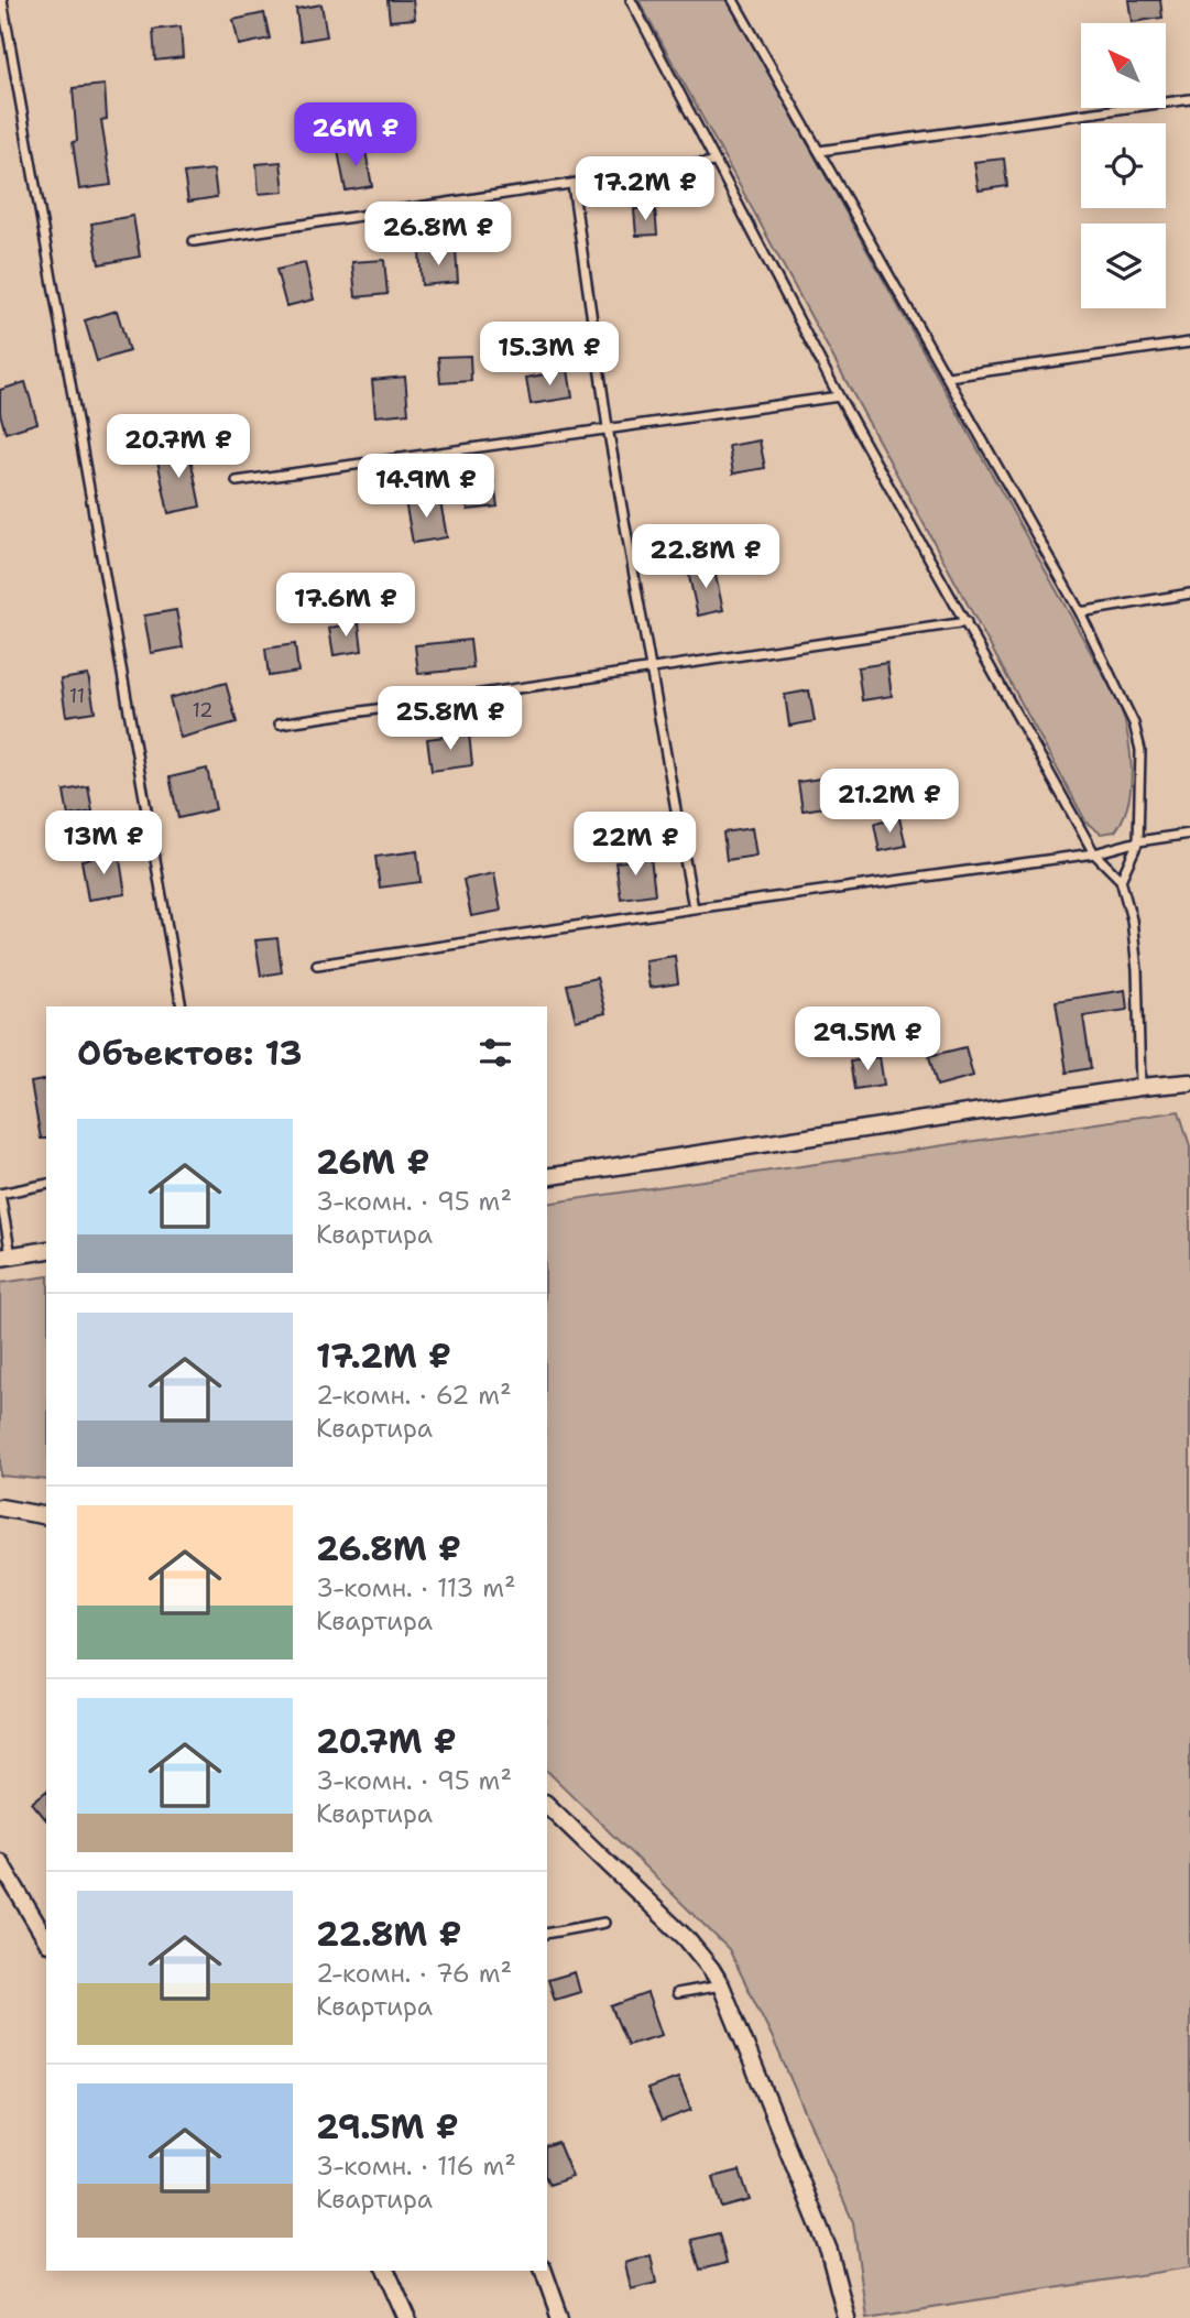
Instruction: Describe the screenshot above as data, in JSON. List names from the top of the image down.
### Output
{
  "house_numbers": ["11", "12"],
  "north": "top left",
  "page": {
    "price": [
      "26M ₽",
      "17.2M ₽",
      "26.8M ₽",
      "15.3M ₽",
      "20.7M ₽",
      "14.9M ₽",
      "22.8M ₽",
      "17.6M ₽",
      "25.8M ₽",
      "21.2M ₽",
      "13M ₽",
      "22M ₽",
      "29.5M ₽"
    ],
    "heading": "Объектов: 13",
    "list": [
      {
        "name": "26M ₽",
        "note": "3-комн. · 95 m² · Квартира"
      },
      {
        "name": "17.2M ₽",
        "note": "2-комн. · 62 m² · Квартира"
      },
      {
        "name": "26.8M ₽",
        "note": "3-комн. · 113 m² · Квартира"
      },
      {
        "name": "20.7M ₽",
        "note": "3-комн. · 95 m² · Квартира"
      },
      {
        "name": "22.8M ₽",
        "note": "2-комн. · 76 m² · Квартира"
      },
      {
        "name": "29.5M ₽",
        "note": "3-комн. · 116 m² · Квартира"
      }
    ]
  }
}
